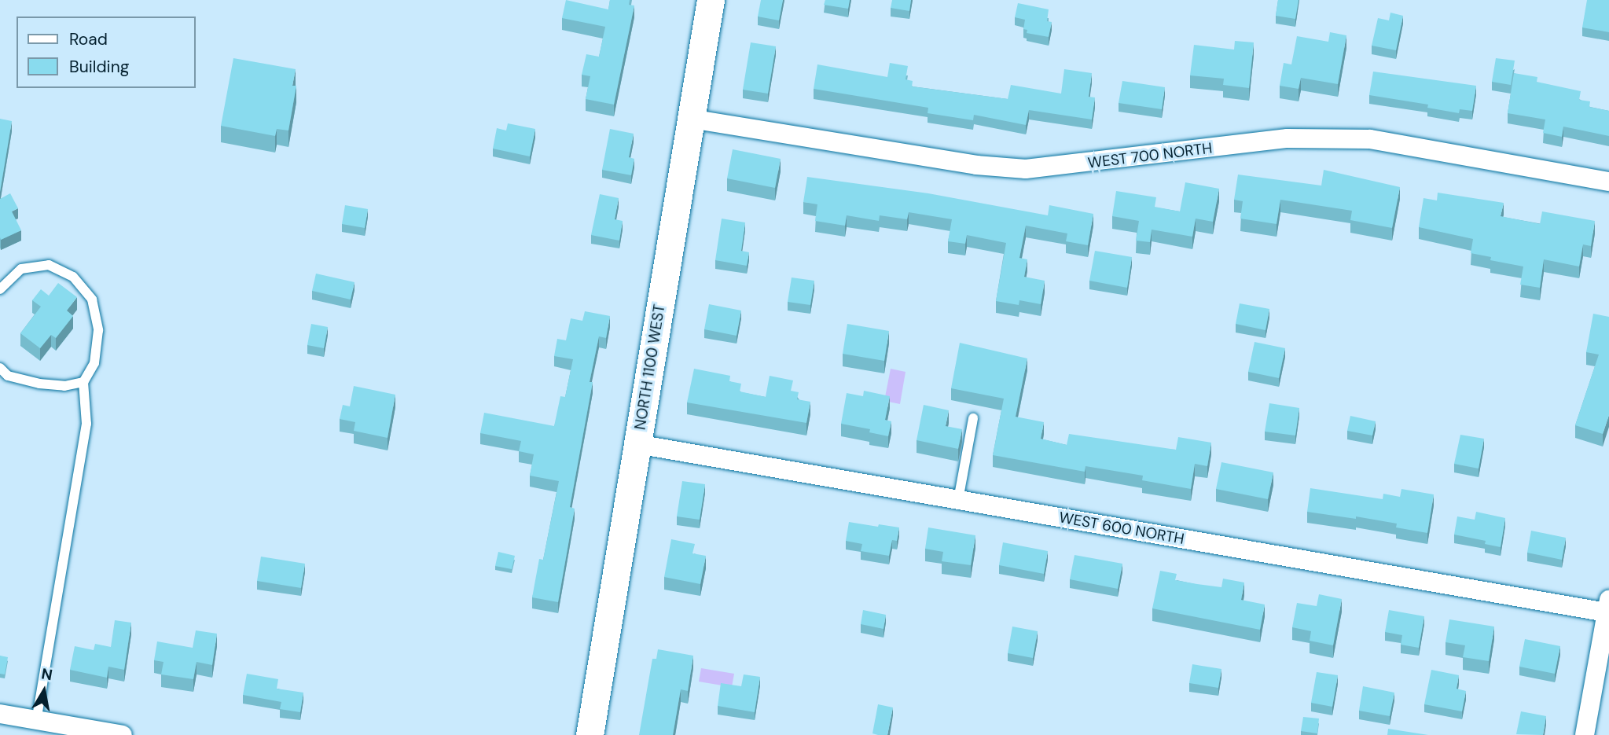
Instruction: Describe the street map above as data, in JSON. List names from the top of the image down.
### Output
{
  "streets": {
    "street": ["WEST 700 NORTH", "NORTH 1100 WEST", "WEST 600 NORTH"]
  },
  "crossings": [
    ["WEST 700 NORTH", "NORTH 1100 WEST"],
    ["NORTH 1100 WEST", "WEST 600 NORTH"]
  ],
  "legend": ["Road", "Building"],
  "north": "top"
}
